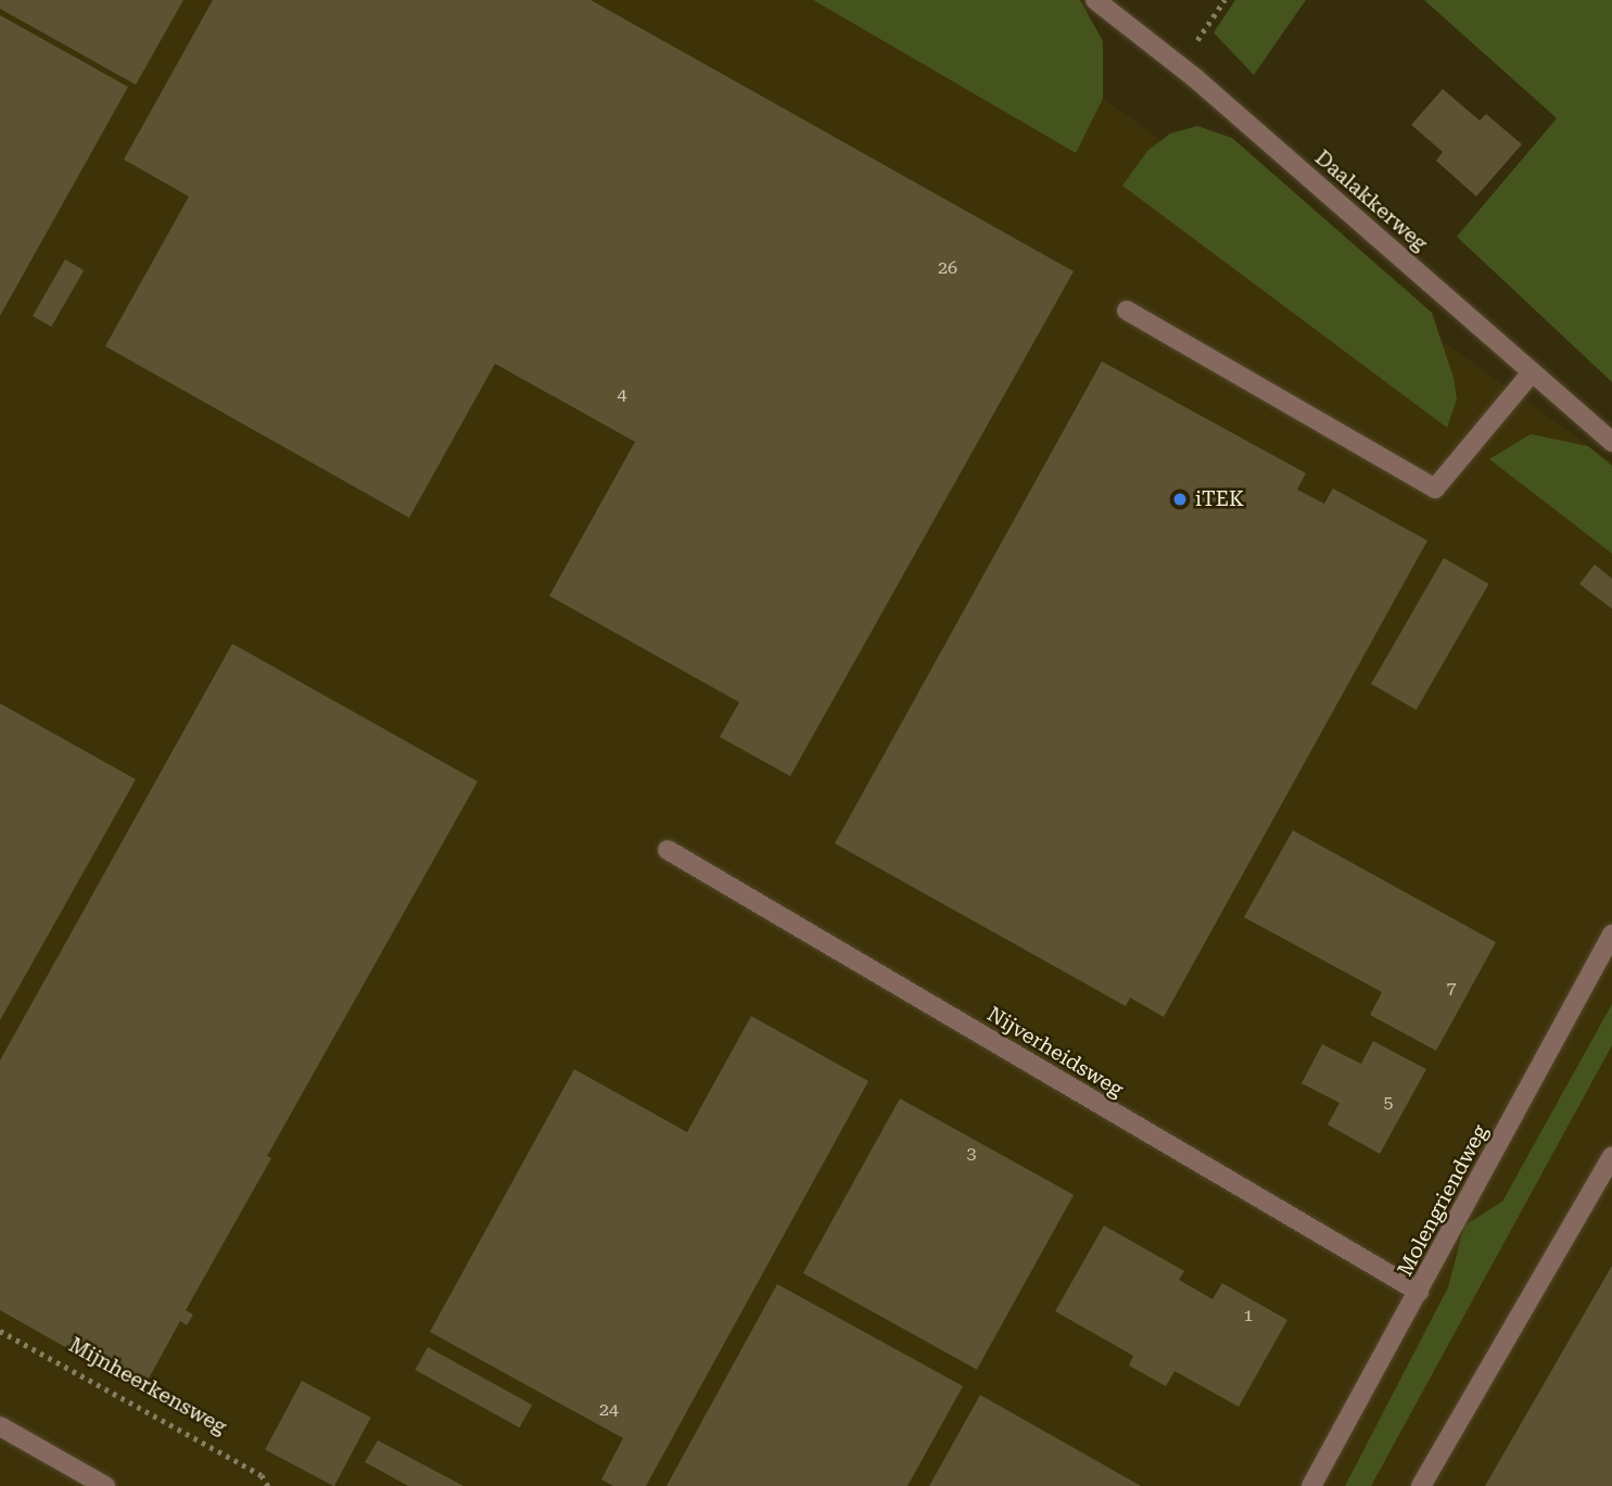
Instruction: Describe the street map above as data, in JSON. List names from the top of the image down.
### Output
{
  "streets": {
    "street": ["Daalakkerweg", "Nijverheidsweg", "Molengriendweg"],
    "path": ["Mijnheerkensweg"]
  },
  "crossings": [
    ["Nijverheidsweg", "Molengriendweg"]
  ],
  "places": ["iTEK"],
  "house_numbers": [
    "26",
    "4",
    "7",
    "5",
    "3",
    "1",
    "24"
  ]
}
